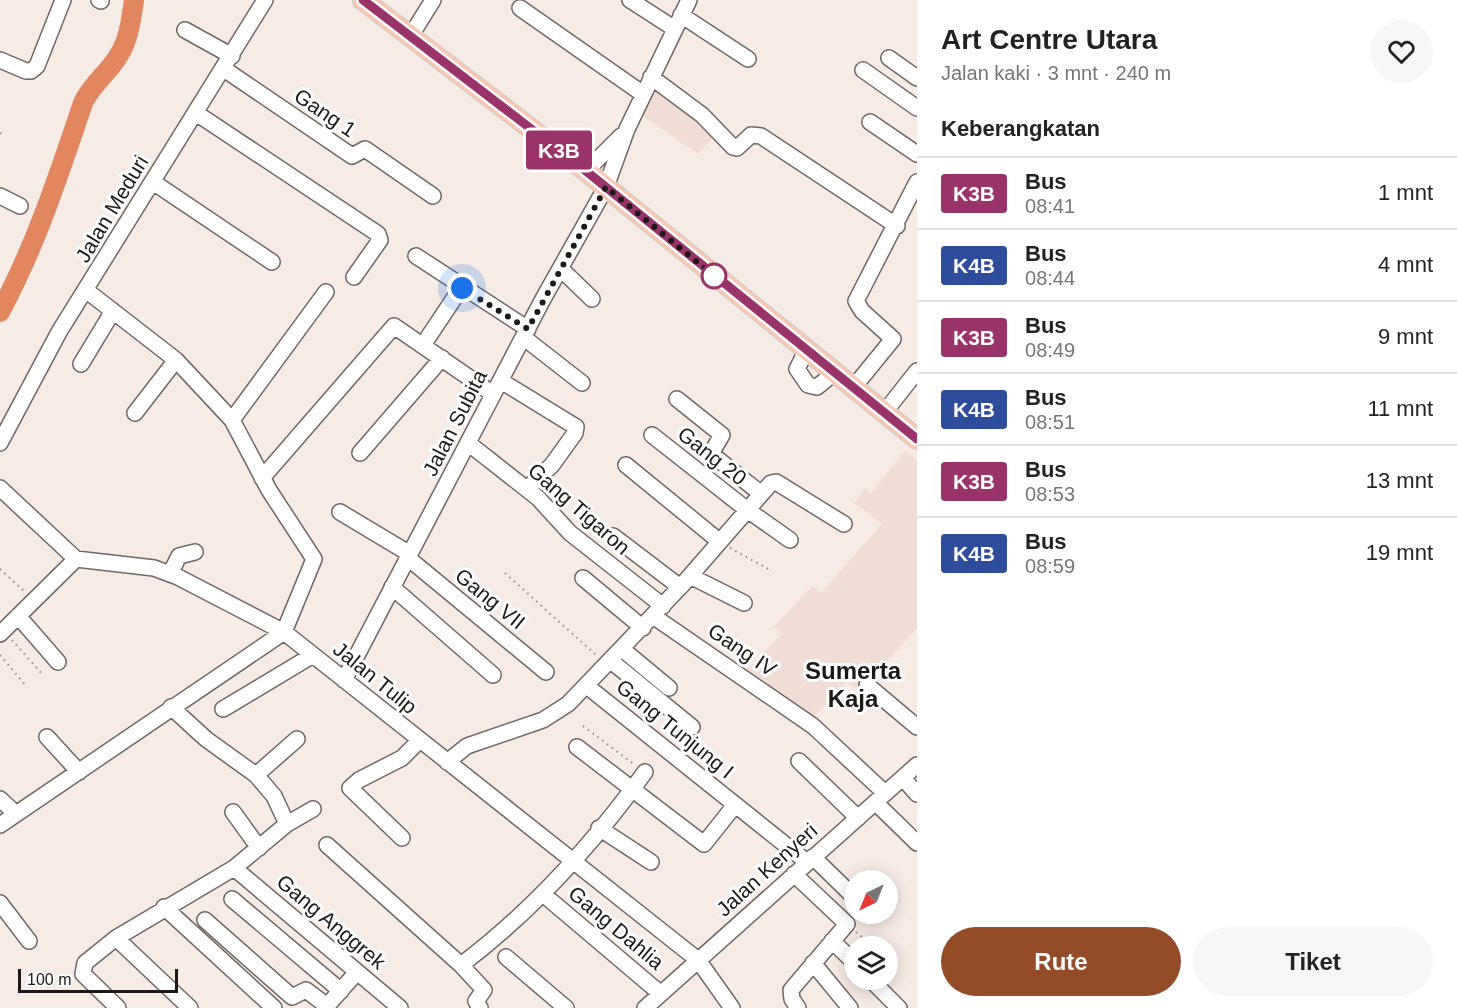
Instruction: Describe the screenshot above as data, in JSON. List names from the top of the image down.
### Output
{
  "streets": {
    "street": [
      "Gang 1",
      "Jalan Meduri",
      "Jalan Subita",
      "Gang 20",
      "Gang Tigaron",
      "Gang VII",
      "Gang IV",
      "Jalan Tulip",
      "Gang Tunjung I",
      "Jalan Kenyeri",
      "Gang Anggrek",
      "Gang Dahlia"
    ]
  },
  "crossings": [
    ["Gang 1", "Jalan Meduri"],
    ["Jalan Subita", "Gang Tigaron"],
    ["Jalan Subita", "Gang VII"],
    ["Jalan Subita", "Jalan Tulip"],
    ["Gang Tigaron", "Gang IV"],
    ["Gang IV", "Jalan Kenyeri"],
    ["Jalan Tulip", "Jalan Kenyeri"],
    ["Gang Tunjung I", "Jalan Kenyeri"],
    ["Jalan Kenyeri", "Gang Dahlia"]
  ],
  "districts": ["Sumerta Kaja"],
  "lines": ["bus line K3B"],
  "scale_bar": "100 m",
  "north": "bottom left",
  "page": {
    "on_map": "K3B",
    "heading": [
      ["Art Centre Utara", "Jalan kaki · 3 mnt · 240 m"],
      "Keberangkatan"
    ],
    "list": [
      {
        "mark": "K3B",
        "name": "Bus",
        "note": "08:41",
        "value": "1 mnt"
      },
      {
        "mark": "K4B",
        "name": "Bus",
        "note": "08:44",
        "value": "4 mnt"
      },
      {
        "mark": "K3B",
        "name": "Bus",
        "note": "08:49",
        "value": "9 mnt"
      },
      {
        "mark": "K4B",
        "name": "Bus",
        "note": "08:51",
        "value": "11 mnt"
      },
      {
        "mark": "K3B",
        "name": "Bus",
        "note": "08:53",
        "value": "13 mnt"
      },
      {
        "mark": "K4B",
        "name": "Bus",
        "note": "08:59",
        "value": "19 mnt"
      }
    ],
    "buttons": ["Rute", "Tiket"],
    "scale": "100 m"
  }
}
